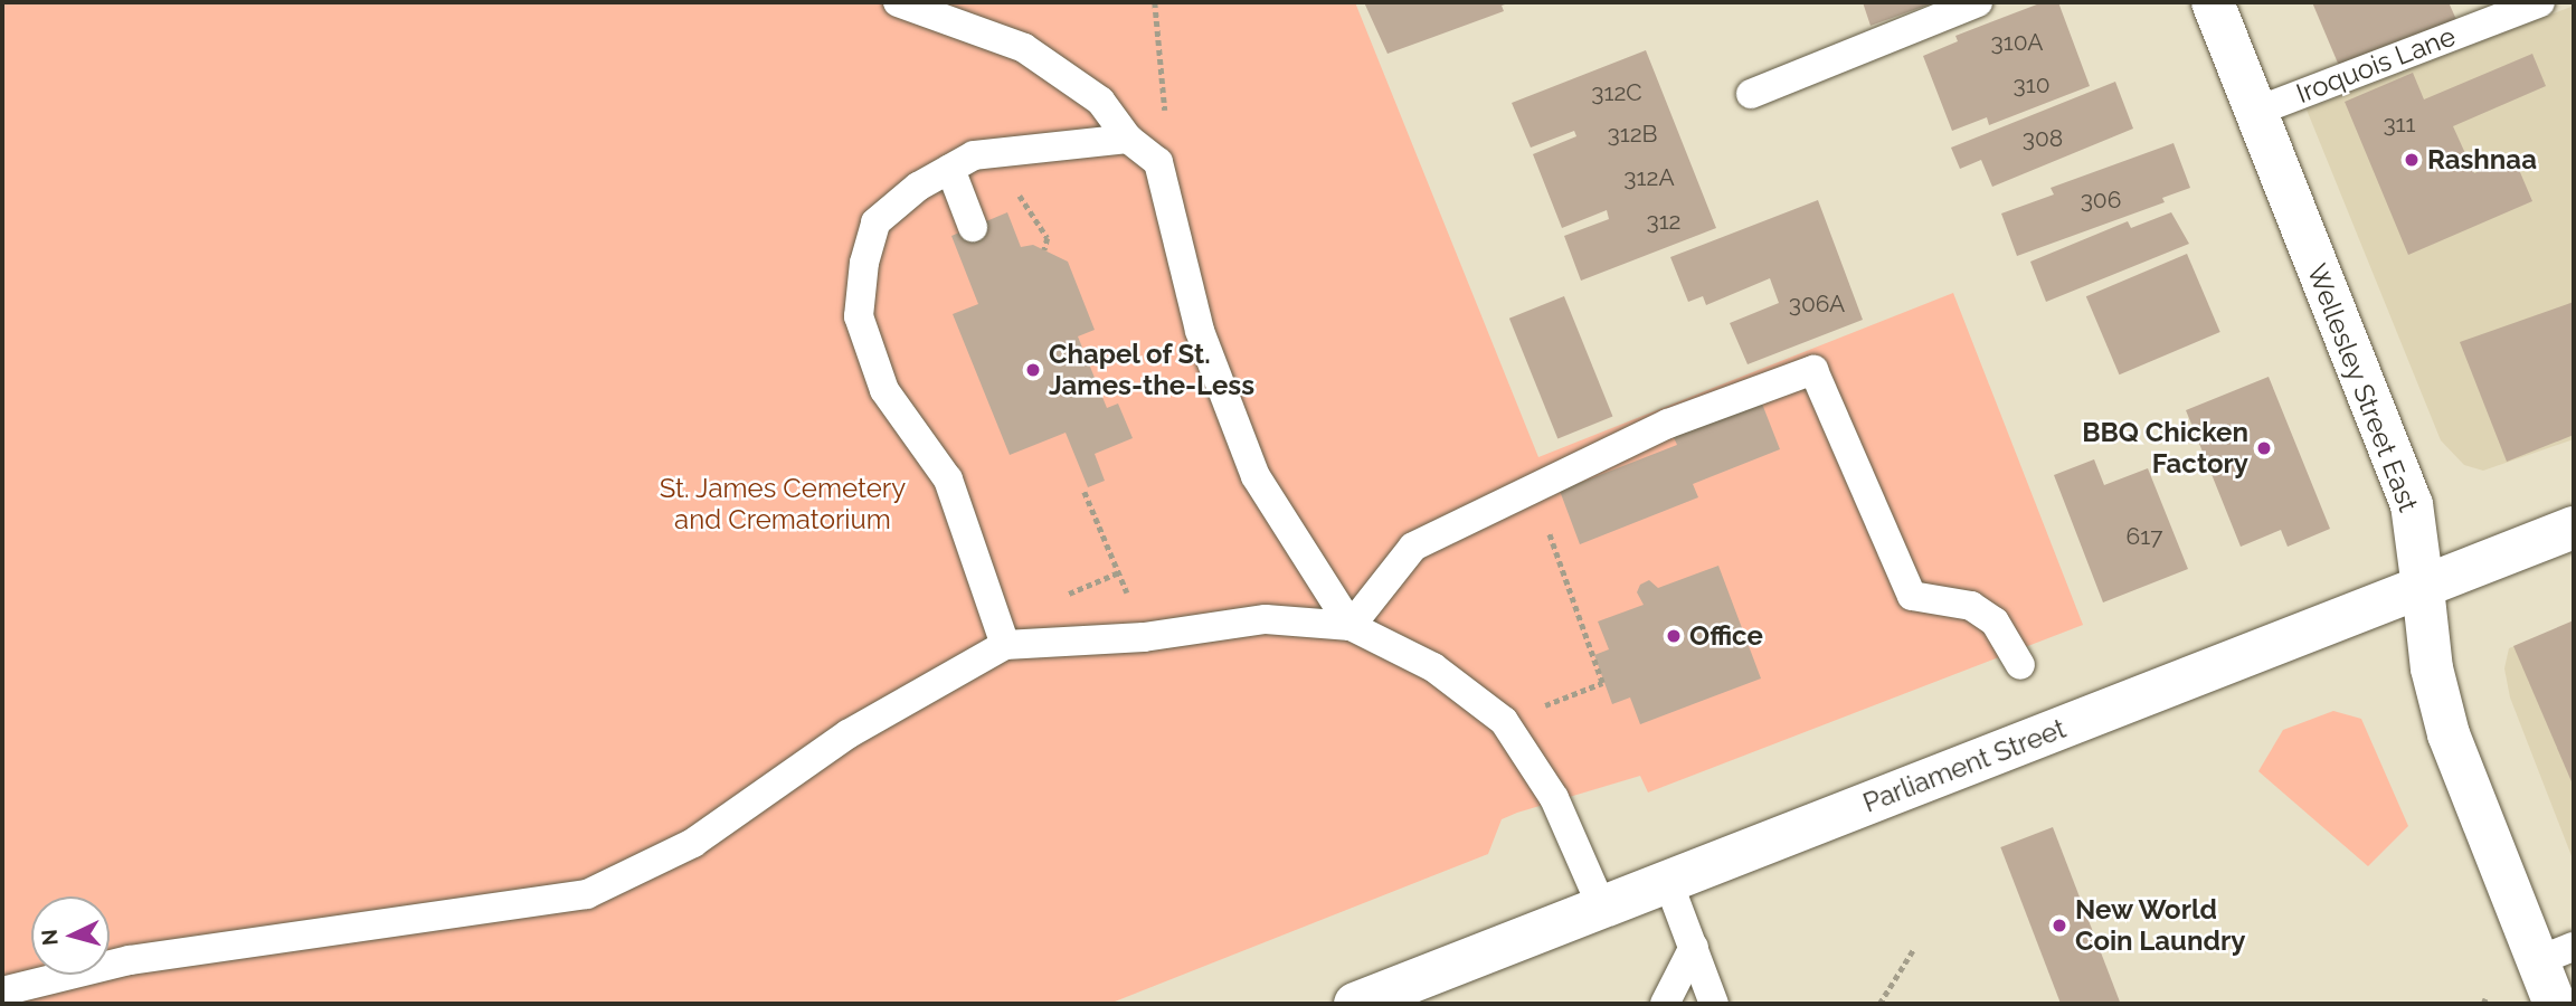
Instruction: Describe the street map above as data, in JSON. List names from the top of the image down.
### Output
{
  "streets": {
    "main road": ["Wellesley Street East", "Parliament Street"],
    "lane": ["Iroquois Lane"]
  },
  "crossings": [
    ["Iroquois Lane", "Wellesley Street East"],
    ["Wellesley Street East", "Parliament Street"]
  ],
  "parks": ["St. James Cemetery and Crematorium"],
  "places": [
    "Rashnaa",
    "Chapel of St. James-the-Less",
    "BBQ Chicken Factory",
    "Office",
    "New World Coin Laundry"
  ],
  "house_numbers": [
    "310A",
    "310",
    "312C",
    "311",
    "312B",
    "308",
    "312A",
    "306",
    "312",
    "306A",
    "617"
  ],
  "north": "left"
}
